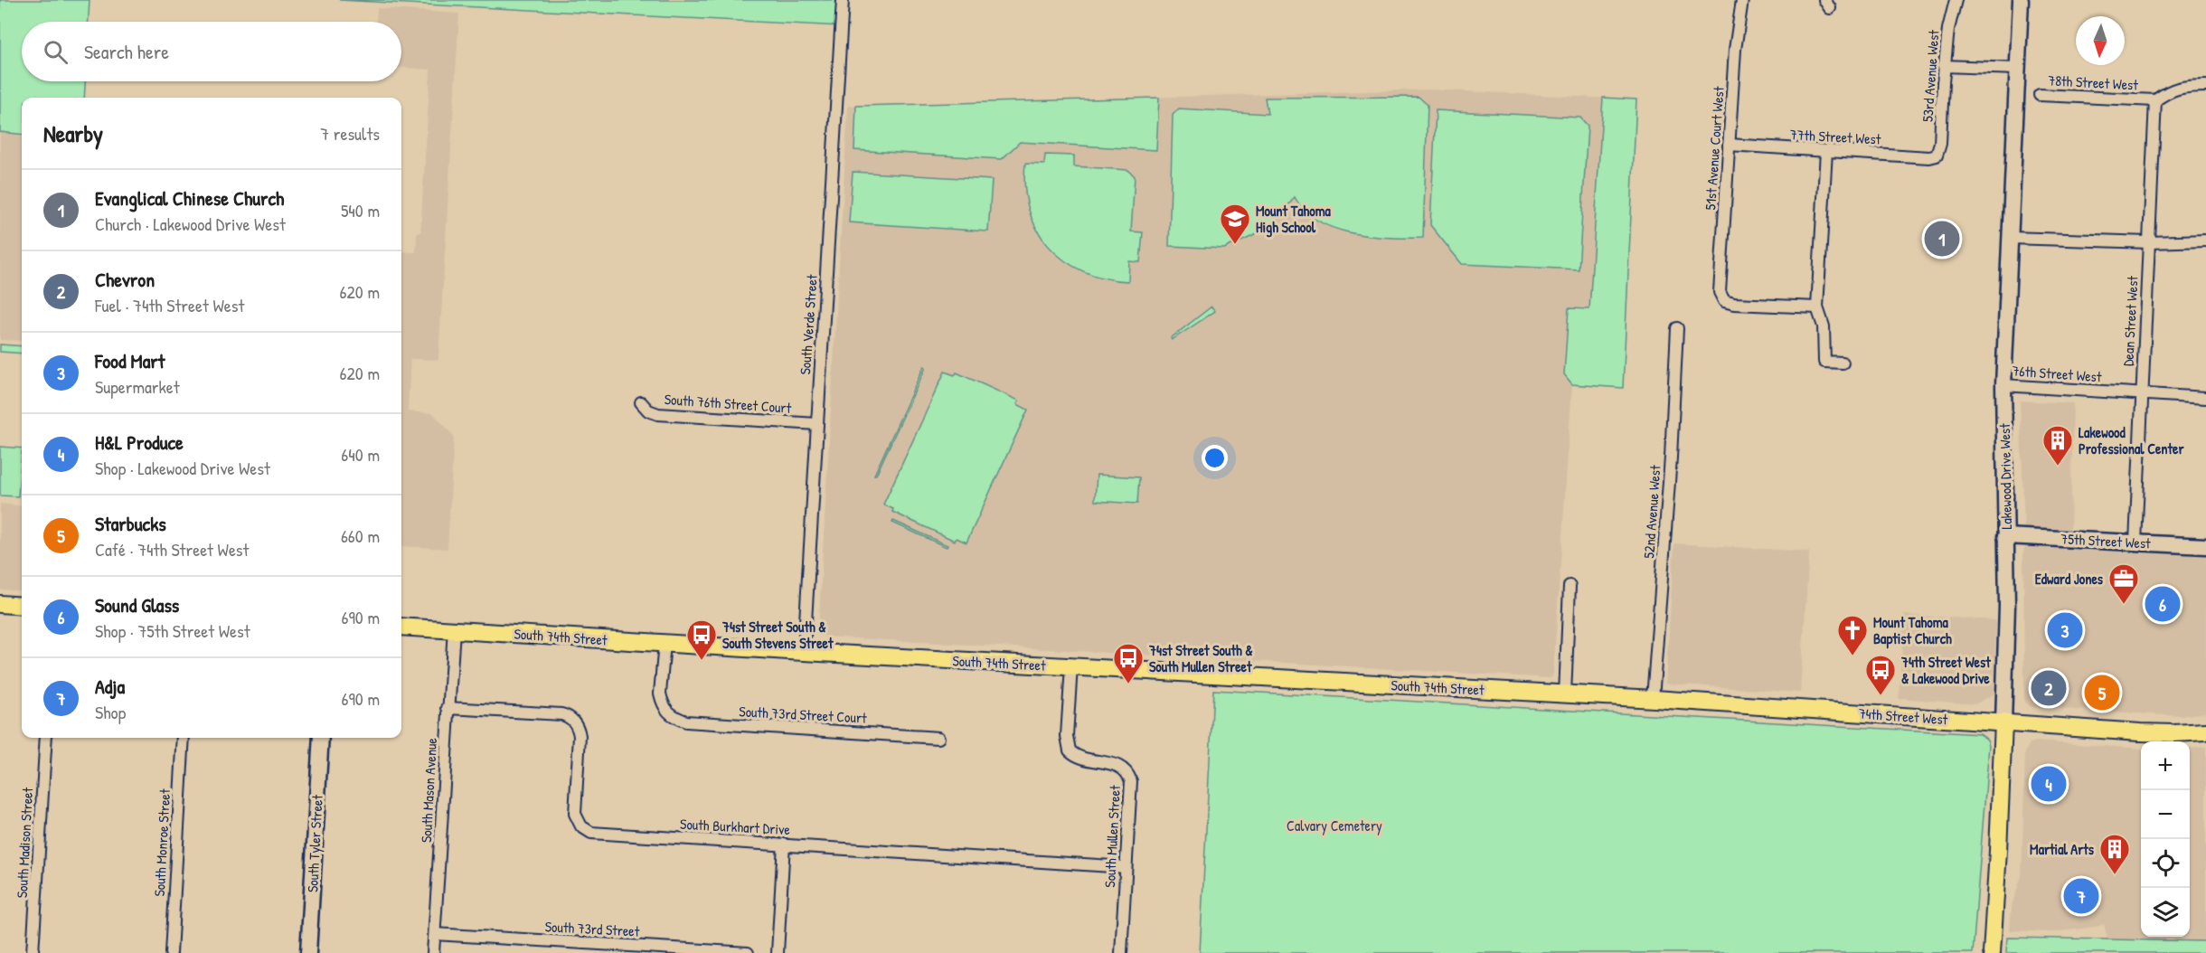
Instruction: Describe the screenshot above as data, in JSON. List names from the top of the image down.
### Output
{
  "streets": {
    "main road": [
      "Lakewood Drive West",
      "75th Street West",
      "South 74th Street",
      "74th Street West",
      "South Tyler Street"
    ],
    "street": [
      "53rd Avenue West",
      "78th Street West",
      "77th Street West",
      "51st Avenue Court West",
      "Dean Street West",
      "South Verde Street",
      "76th Street West",
      "South 76th Street Court",
      "52nd Avenue West",
      "South 73rd Street Court",
      "South Mason Avenue",
      "South Burkhart Drive",
      "South Mullen Street",
      "South Madison Street",
      "South Monroe Street",
      "South 73rd Street"
    ]
  },
  "crossings": [
    ["53rd Avenue West", "77th Street West"],
    ["78th Street West", "Dean Street West"],
    ["77th Street West", "51st Avenue Court West"],
    ["Dean Street West", "76th Street West"],
    ["Dean Street West", "75th Street West"],
    ["South Verde Street", "South 76th Street Court"],
    ["South Verde Street", "South 74th Street"],
    ["76th Street West", "Lakewood Drive West"],
    ["Lakewood Drive West", "75th Street West"],
    ["Lakewood Drive West", "74th Street West"],
    ["52nd Avenue West", "74th Street West"],
    ["South 74th Street", "South 73rd Street Court"],
    ["South 74th Street", "74th Street West"],
    ["South 74th Street", "South Mason Avenue"],
    ["South 74th Street", "South Mullen Street"],
    ["South Mason Avenue", "South Burkhart Drive"],
    ["South Mason Avenue", "South 73rd Street"],
    ["South Burkhart Drive", "South Mullen Street"]
  ],
  "parks": ["Calvary Cemetery"],
  "places": {
    "school or university": ["Mount Tahoma High School"],
    "building": ["Lakewood Professional Center", "Martial Arts"],
    "office": ["Edward Jones"],
    "church": ["Mount Tahoma Baptist Church"],
    "bus stop": ["74st Street South & South Stevens Street", "74st Street South & South Mullen Street", "74th Street West & Lakewood Drive"]
  },
  "north": "bottom",
  "page": {
    "search": "Search here",
    "heading": ["Nearby", "7 results"],
    "list": [
      {
        "mark": "1",
        "name": "Evanglical Chinese Church",
        "note": "Church · Lakewood Drive West",
        "value": "540 m"
      },
      {
        "mark": "2",
        "name": "Chevron",
        "note": "Fuel · 74th Street West",
        "value": "620 m"
      },
      {
        "mark": "3",
        "name": "Food Mart",
        "note": "Supermarket",
        "value": "620 m"
      },
      {
        "mark": "4",
        "name": "H&L Produce",
        "note": "Shop · Lakewood Drive West",
        "value": "640 m"
      },
      {
        "mark": "5",
        "name": "Starbucks",
        "note": "Café · 74th Street West",
        "value": "660 m"
      },
      {
        "mark": "6",
        "name": "Sound Glass",
        "note": "Shop · 75th Street West",
        "value": "690 m"
      },
      {
        "mark": "7",
        "name": "Adja",
        "note": "Shop",
        "value": "690 m"
      }
    ],
    "pins": [
      "1",
      "6",
      "3",
      "2",
      "5",
      "4",
      "7"
    ],
    "map_buttons": ["+", "−"]
  }
}
